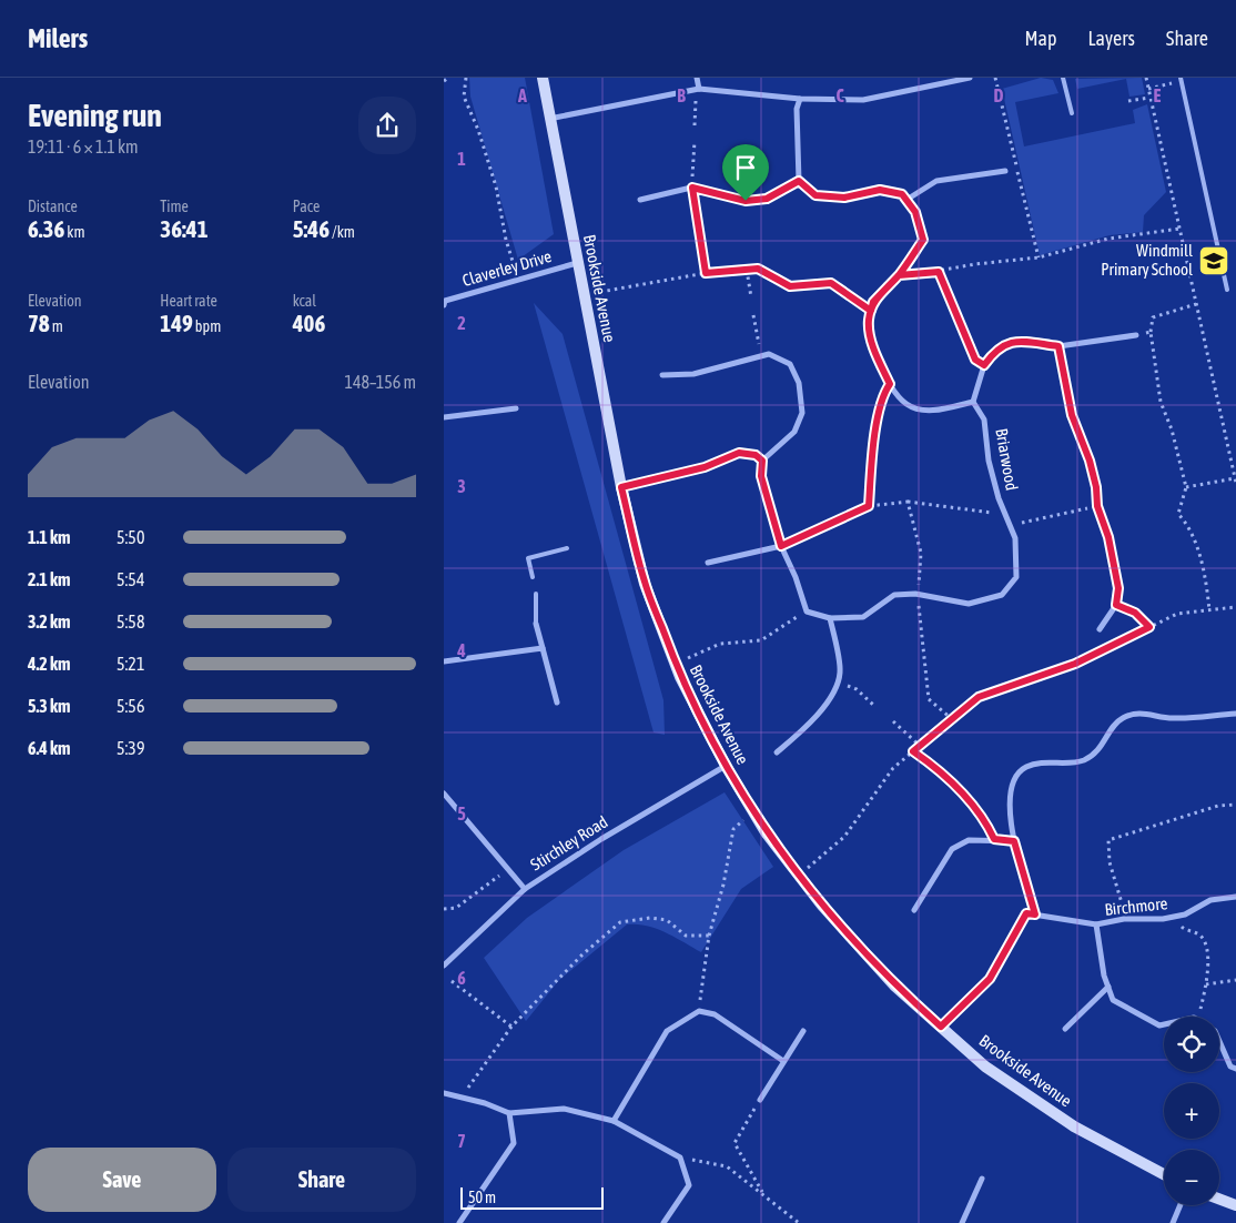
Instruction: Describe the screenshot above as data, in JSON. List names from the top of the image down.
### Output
{
  "streets": {
    "street": [
      "Claverley Drive",
      "Brookside Avenue",
      "Briarwood",
      "Stirchley Road",
      "Birchmore"
    ]
  },
  "crossings": [
    ["Claverley Drive", "Brookside Avenue"],
    ["Brookside Avenue", "Stirchley Road"]
  ],
  "places": {
    "school or university": ["Windmill Primary School"]
  },
  "scale_bar": "50 m",
  "page": {
    "header": "Milers",
    "nav": ["Map", "Layers", "Share"],
    "heading": ["Evening run", "19:11 · 6 × 1.1 km"],
    "stats": [
      ["Distance", "6.36 km"],
      ["Time", "36:41"],
      ["Pace", "5:46 /km"],
      ["Elevation", "78 m"],
      ["Heart rate", "149 bpm"],
      ["kcal", "406"]
    ],
    "chart": ["Elevation", "148–156 m"],
    "list": [
      {
        "name": "1.1 km",
        "note": "5:50"
      },
      {
        "name": "2.1 km",
        "note": "5:54"
      },
      {
        "name": "3.2 km",
        "note": "5:58"
      },
      {
        "name": "4.2 km",
        "note": "5:21"
      },
      {
        "name": "5.3 km",
        "note": "5:56"
      },
      {
        "name": "6.4 km",
        "note": "5:39"
      }
    ],
    "map_buttons": ["+", "−"],
    "buttons": ["Save", "Share"],
    "scale": "50 m"
  },
  "grid": {
    "columns": [
      "A",
      "B",
      "C",
      "D",
      "E"
    ],
    "rows": [
      "1",
      "2",
      "3",
      "4",
      "5",
      "6",
      "7"
    ]
  }
}
